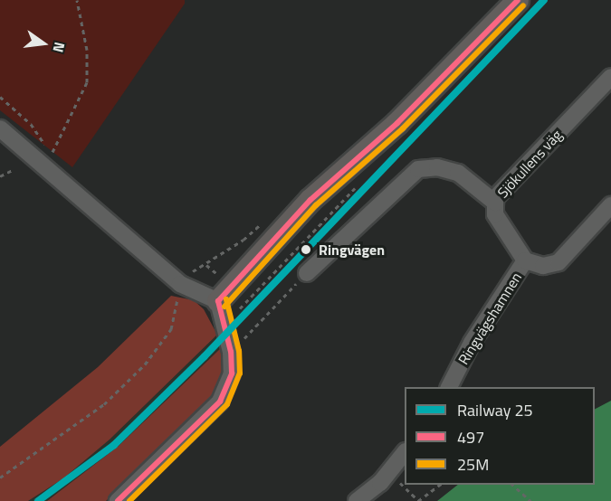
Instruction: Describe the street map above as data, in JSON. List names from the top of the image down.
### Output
{
  "streets": {
    "street": ["Sjökullens väg", "Ringvägshamnen"]
  },
  "crossings": [
    ["Sjökullens väg", "Ringvägshamnen"]
  ],
  "places": ["Ringvägen"],
  "lines": ["rail line 25", "transit line 497", "transit line 25M"],
  "legend": ["Railway 25", "497", "25M"],
  "north": "right"
}
